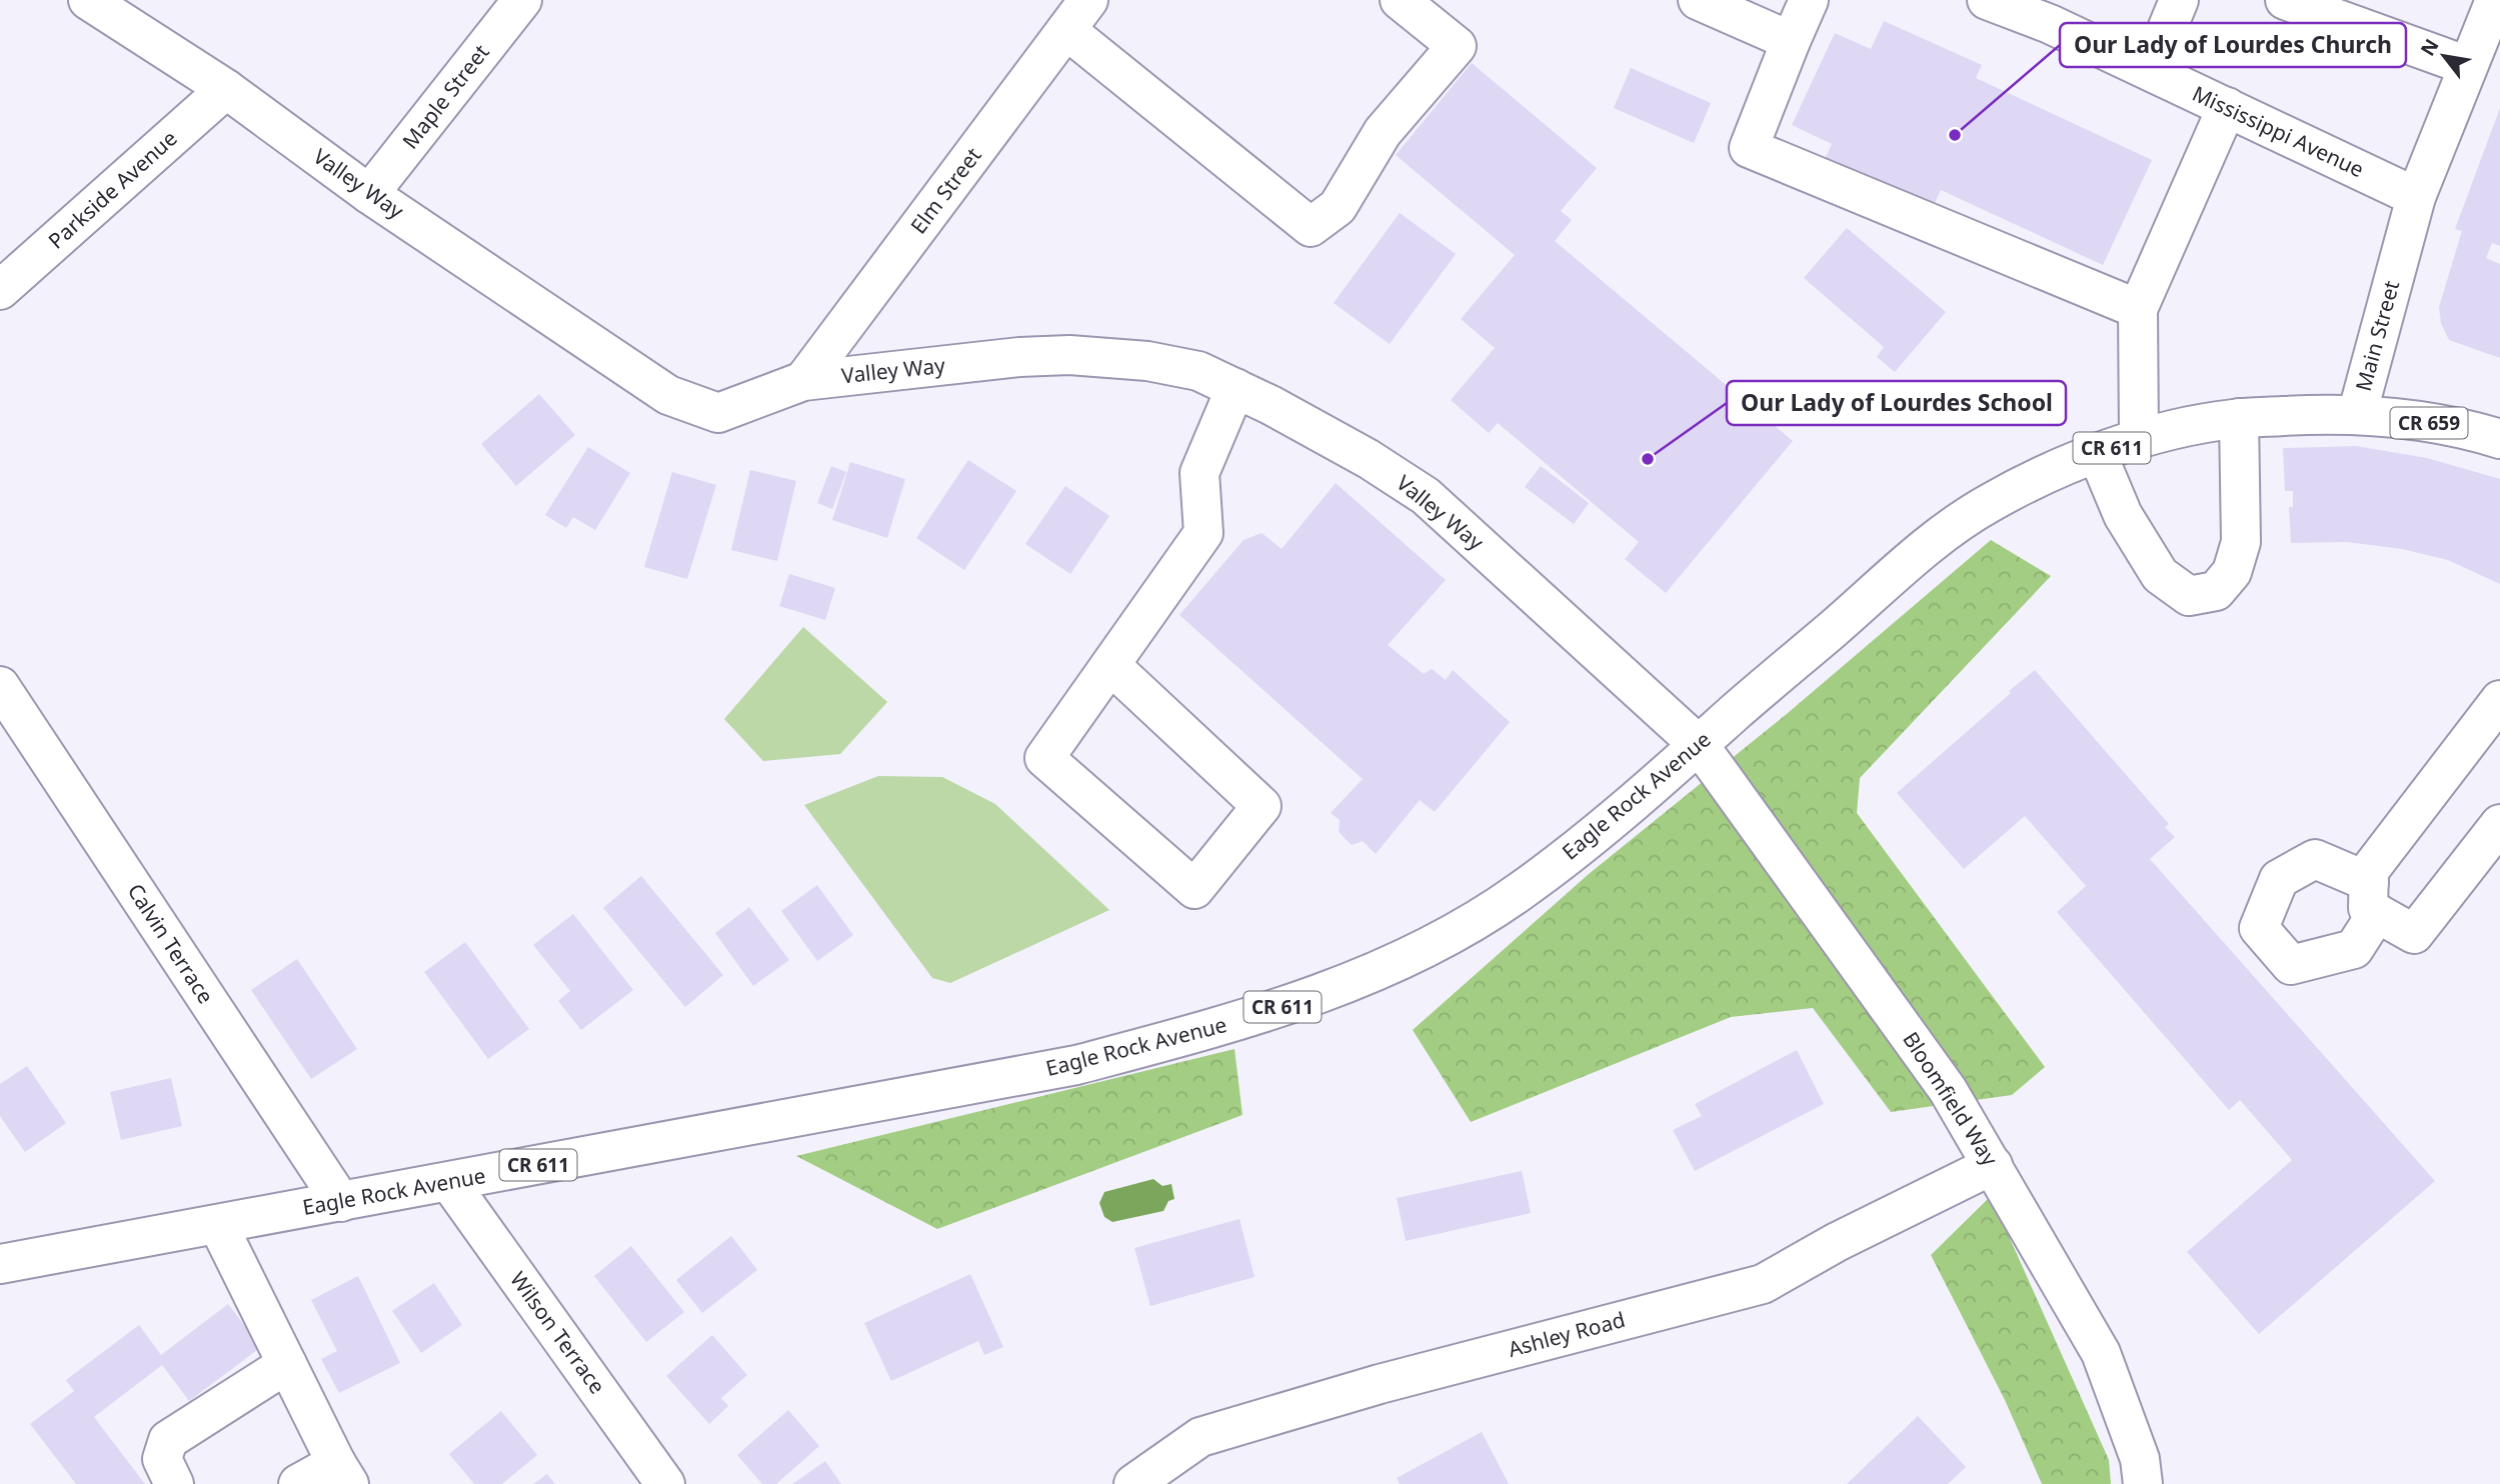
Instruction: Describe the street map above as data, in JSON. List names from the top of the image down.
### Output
{
  "streets": {
    "street": [
      "Maple Street",
      "Mississippi Avenue",
      "Valley Way",
      "Parkside Avenue",
      "Elm Street",
      "Main Street",
      "CR 659",
      "CR 611",
      "Eagle Rock Avenue",
      "Calvin Terrace",
      "Bloomfield Way",
      "Wilson Terrace",
      "Ashley Road"
    ]
  },
  "crossings": [
    ["Maple Street", "Valley Way"],
    ["Mississippi Avenue", "Main Street"],
    ["Valley Way", "Parkside Avenue"],
    ["Valley Way", "Elm Street"],
    ["Valley Way", "Eagle Rock Avenue"],
    ["Valley Way", "Bloomfield Way"],
    ["Main Street", "Eagle Rock Avenue"],
    ["Eagle Rock Avenue", "Calvin Terrace"],
    ["Eagle Rock Avenue", "Bloomfield Way"],
    ["Eagle Rock Avenue", "Wilson Terrace"],
    ["Bloomfield Way", "Ashley Road"]
  ],
  "places": ["Our Lady of Lourdes Church", "Our Lady of Lourdes School"],
  "north": "top left"
}
